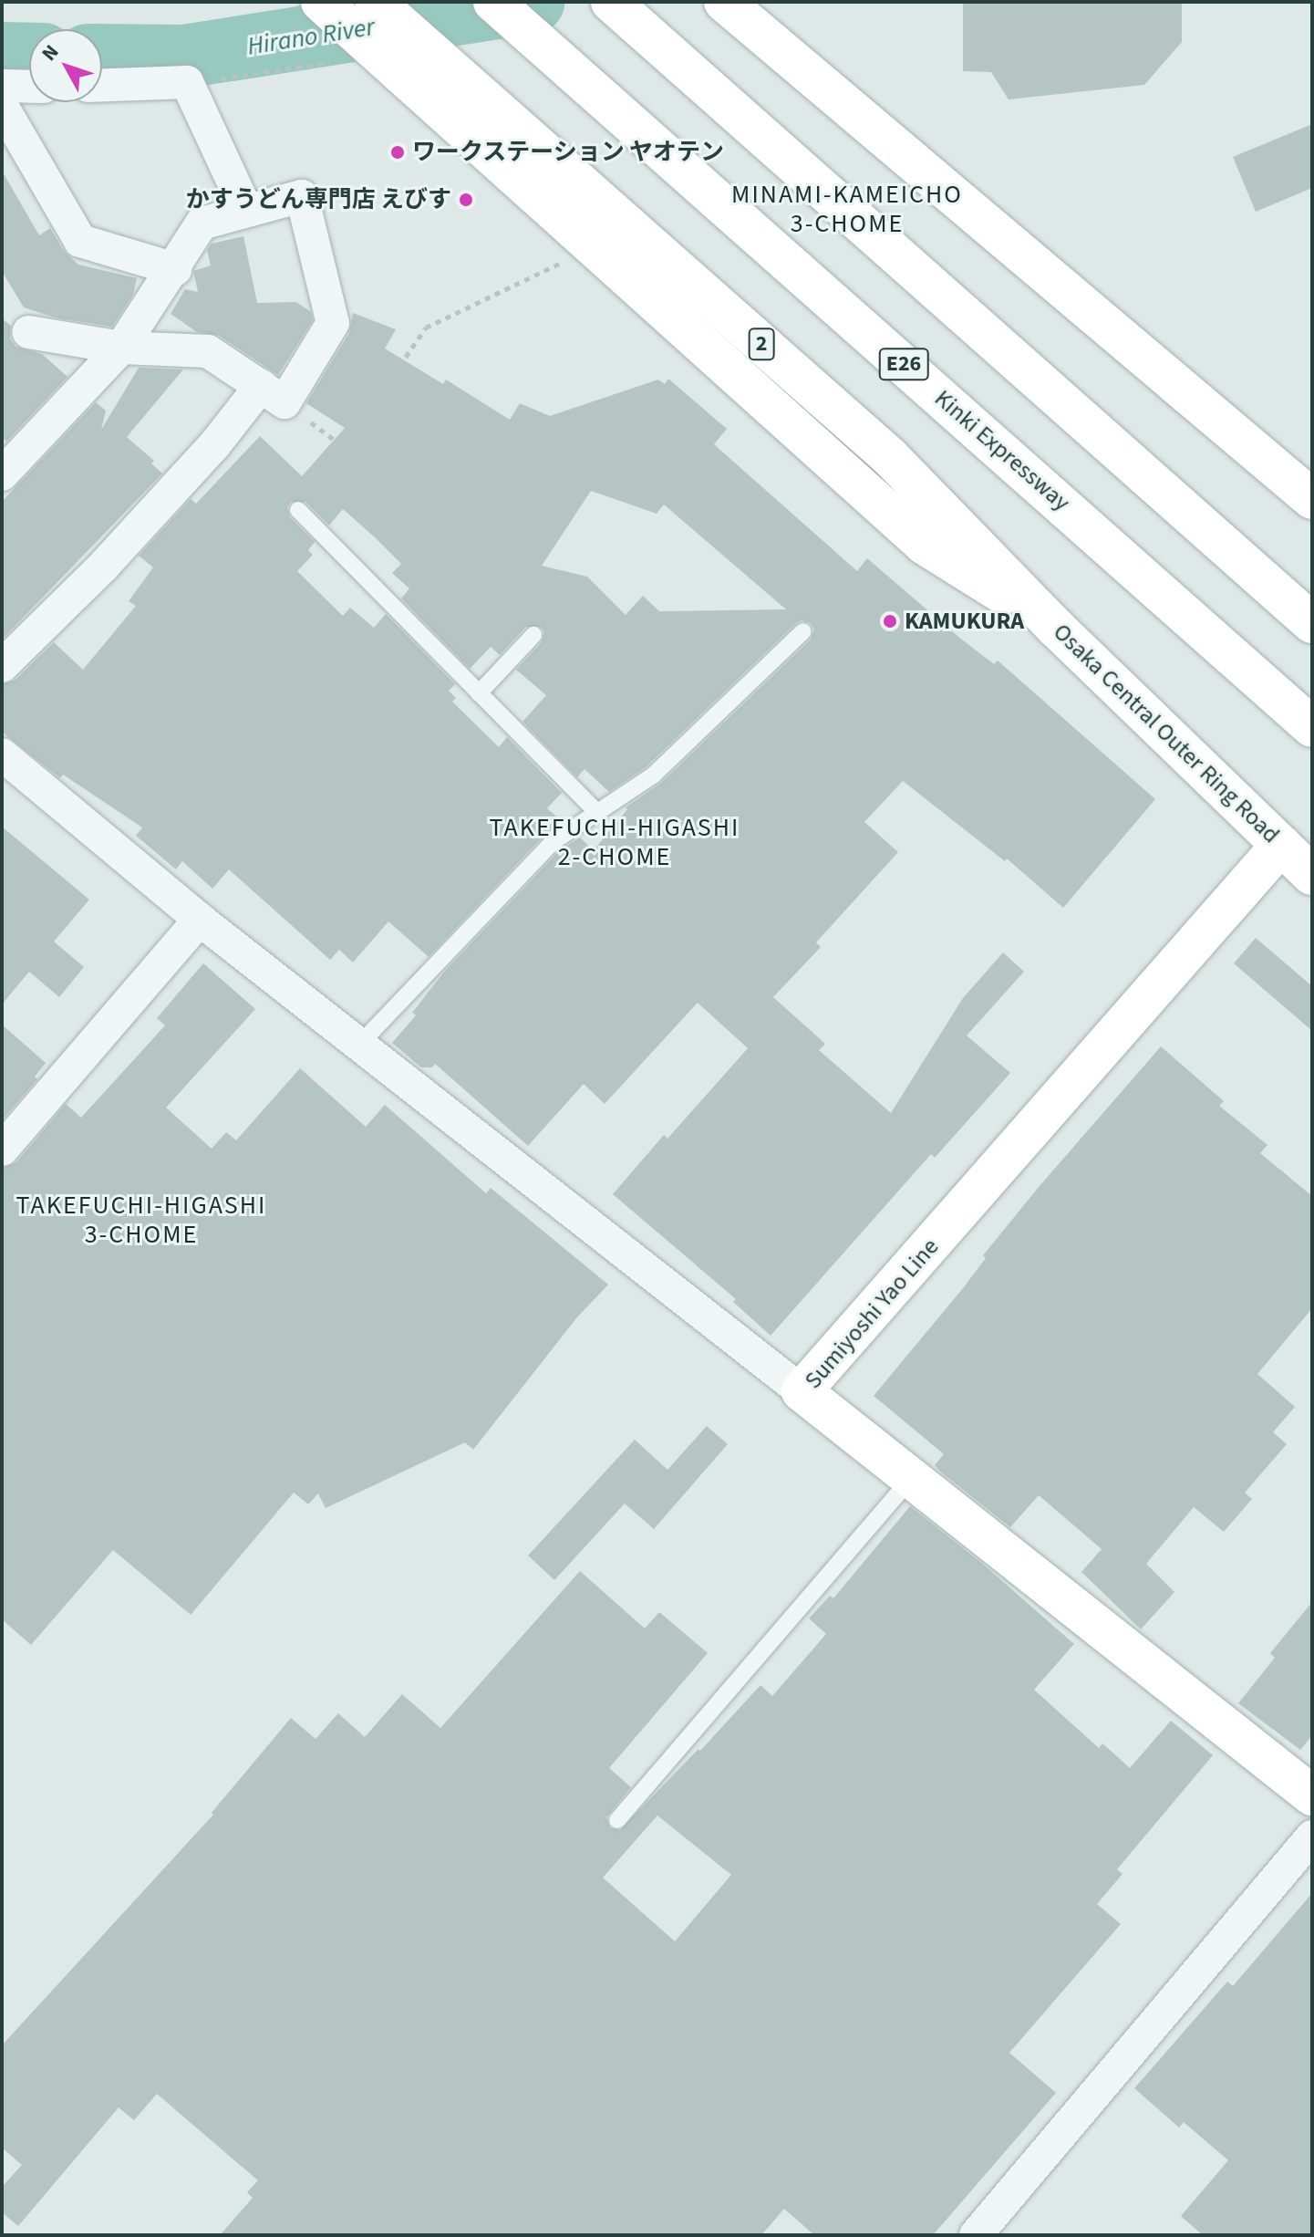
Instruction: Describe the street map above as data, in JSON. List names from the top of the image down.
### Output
{
  "streets": {
    "main road": [
      "2",
      "E26",
      "Kinki Expressway",
      "Osaka Central Outer Ring Road",
      "Sumiyoshi Yao Line"
    ]
  },
  "crossings": [
    ["Osaka Central Outer Ring Road", "Sumiyoshi Yao Line"]
  ],
  "districts": ["MINAMI-KAMEICHO 3-CHOME", "TAKEFUCHI-HIGASHI 2-CHOME", "TAKEFUCHI-HIGASHI 3-CHOME"],
  "water": ["Hirano River"],
  "places": ["ワークステーション ヤオテン", "かすうどん専門店 えびす", "KAMUKURA"],
  "north": "top left"
}
